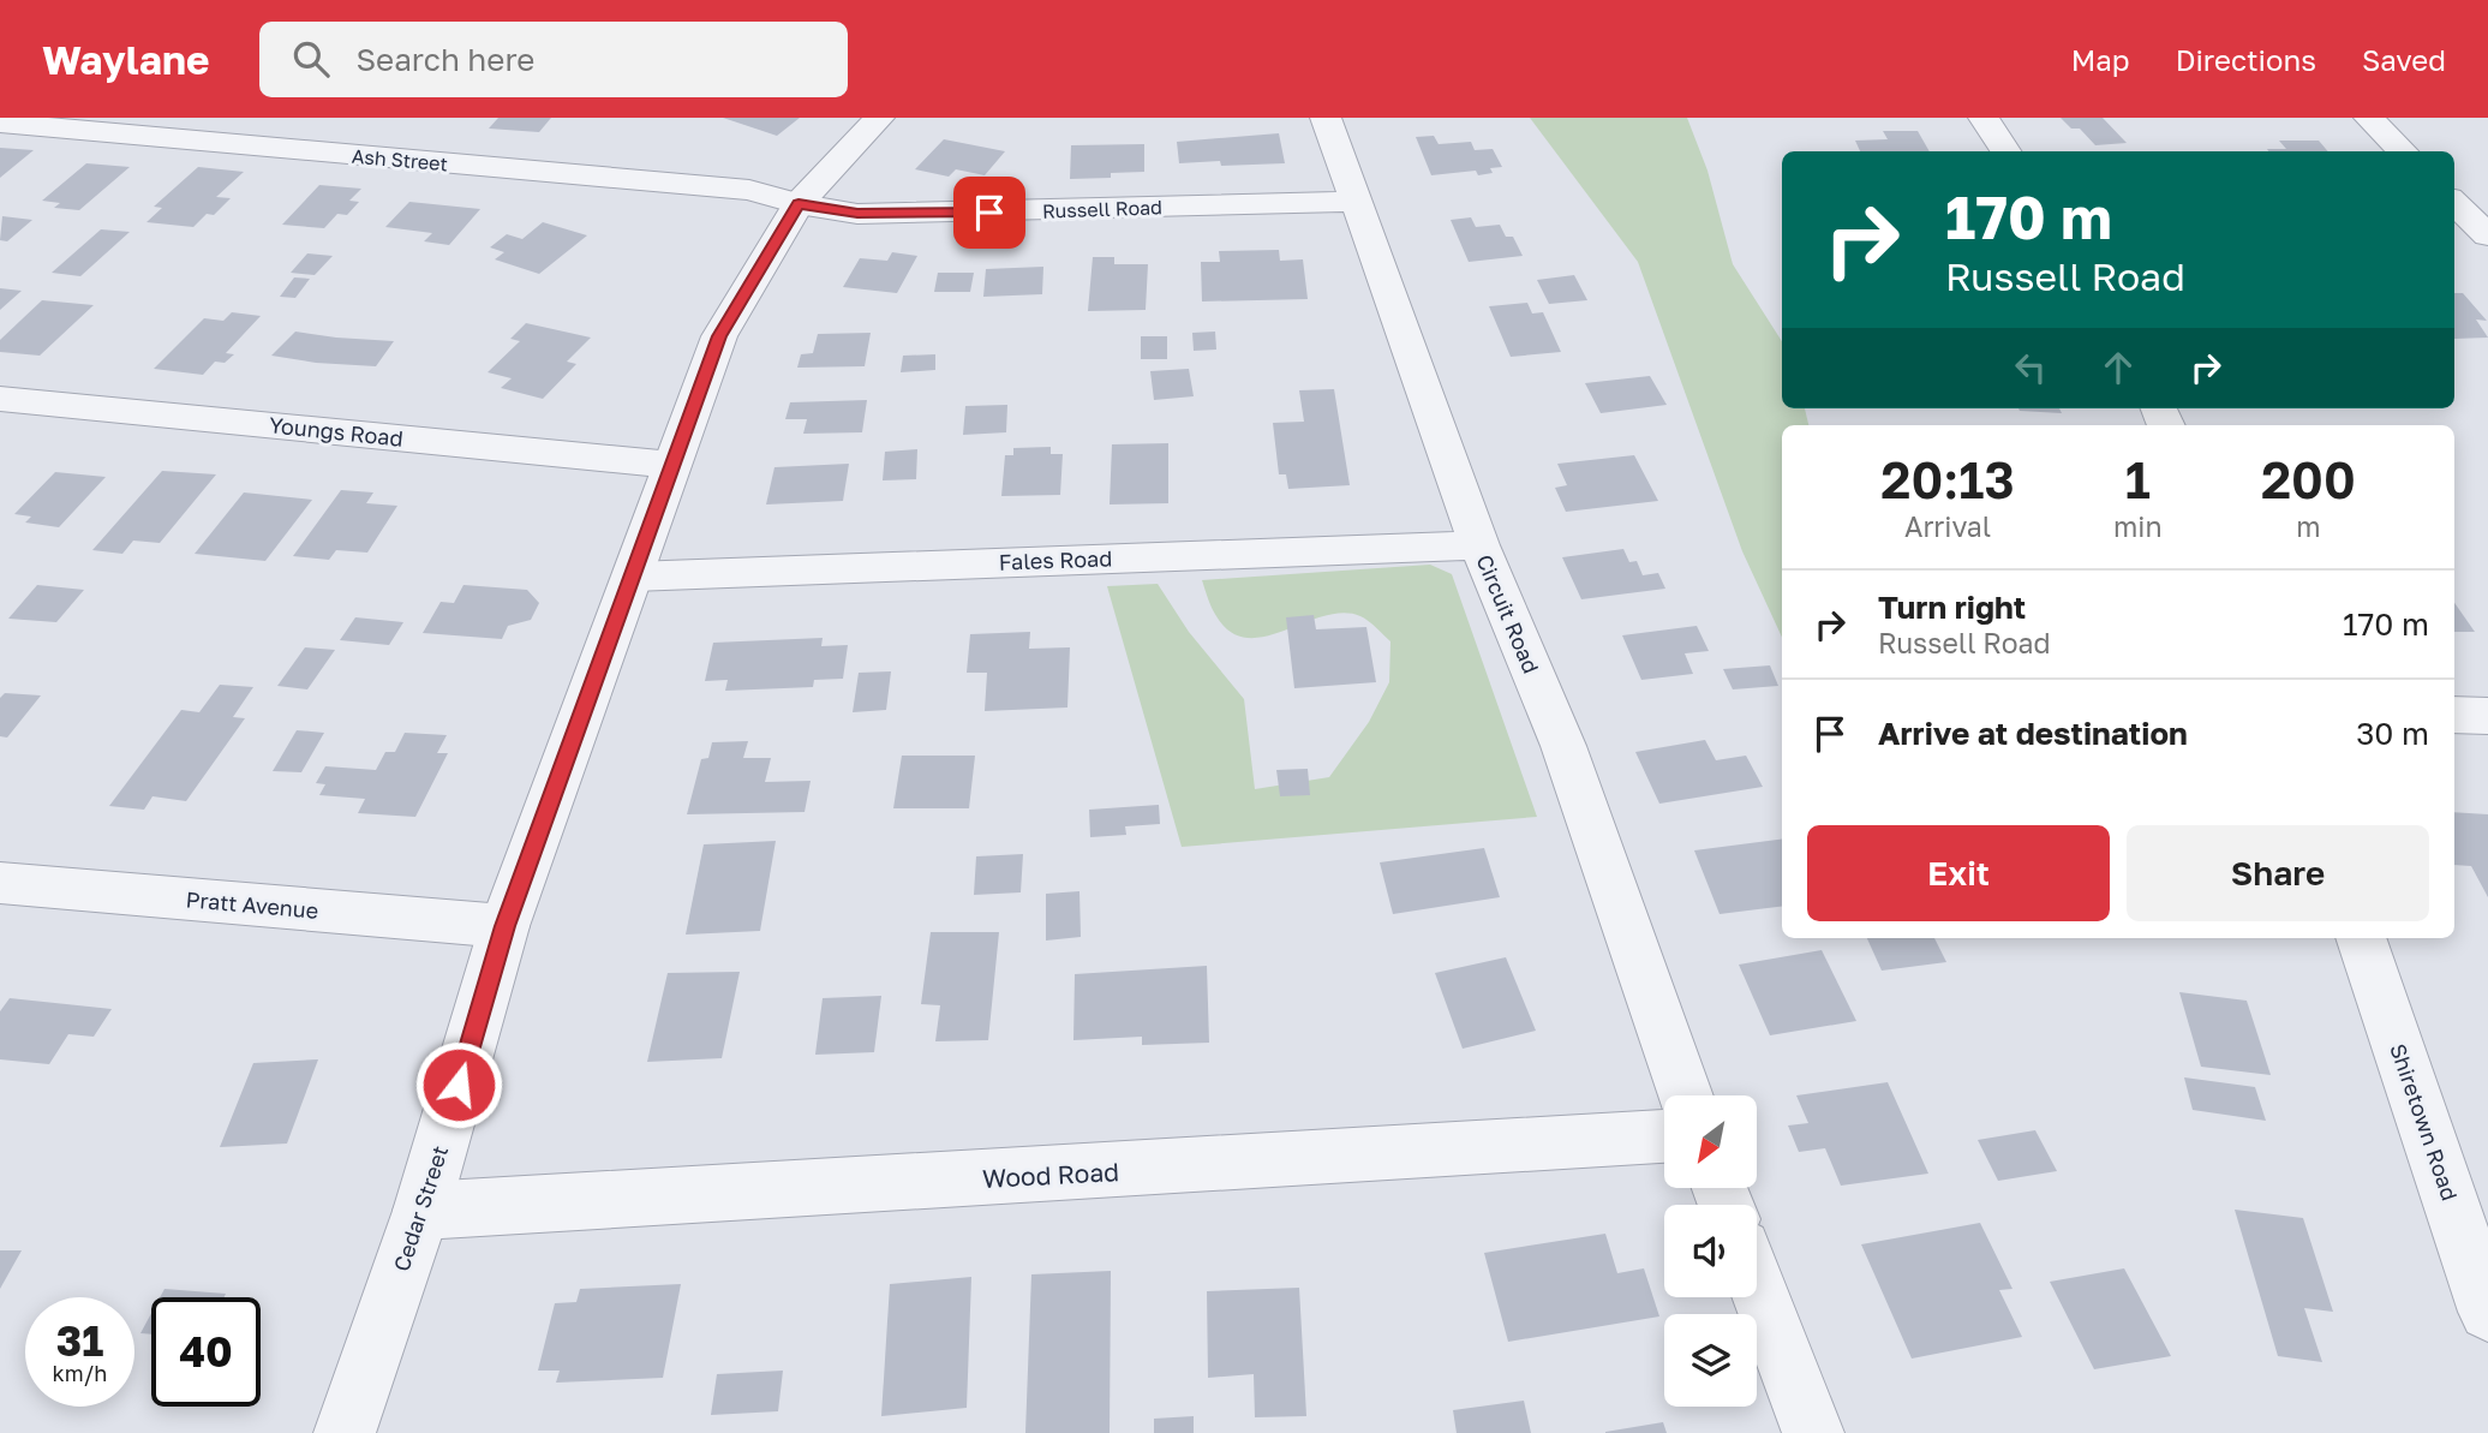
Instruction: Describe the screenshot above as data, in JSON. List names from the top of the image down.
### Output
{
  "streets": {
    "street": [
      "Ash Street",
      "Russell Road",
      "Youngs Road",
      "Fales Road",
      "Circuit Road",
      "Pratt Avenue",
      "Shiretown Road",
      "Wood Road",
      "Cedar Street"
    ]
  },
  "crossings": [
    ["Ash Street", "Russell Road"],
    ["Ash Street", "Cedar Street"],
    ["Russell Road", "Circuit Road"],
    ["Russell Road", "Cedar Street"],
    ["Youngs Road", "Cedar Street"],
    ["Fales Road", "Circuit Road"],
    ["Fales Road", "Cedar Street"],
    ["Pratt Avenue", "Cedar Street"],
    ["Wood Road", "Cedar Street"]
  ],
  "north": "bottom left",
  "page": {
    "header": "Waylane",
    "search": "Search here",
    "nav": ["Map", "Directions", "Saved"],
    "turn": ["170 m", "Russell Road"],
    "eta": [
      "20:13",
      "Arrival",
      "1",
      "min",
      "200",
      "m"
    ],
    "list": [
      {
        "name": "Turn right",
        "note": "Russell Road",
        "value": "170 m"
      },
      {
        "name": "Arrive at destination",
        "value": "30 m"
      }
    ],
    "buttons": ["Exit", "Share"],
    "speed": "31 km/h",
    "limit": "40"
  }
}
